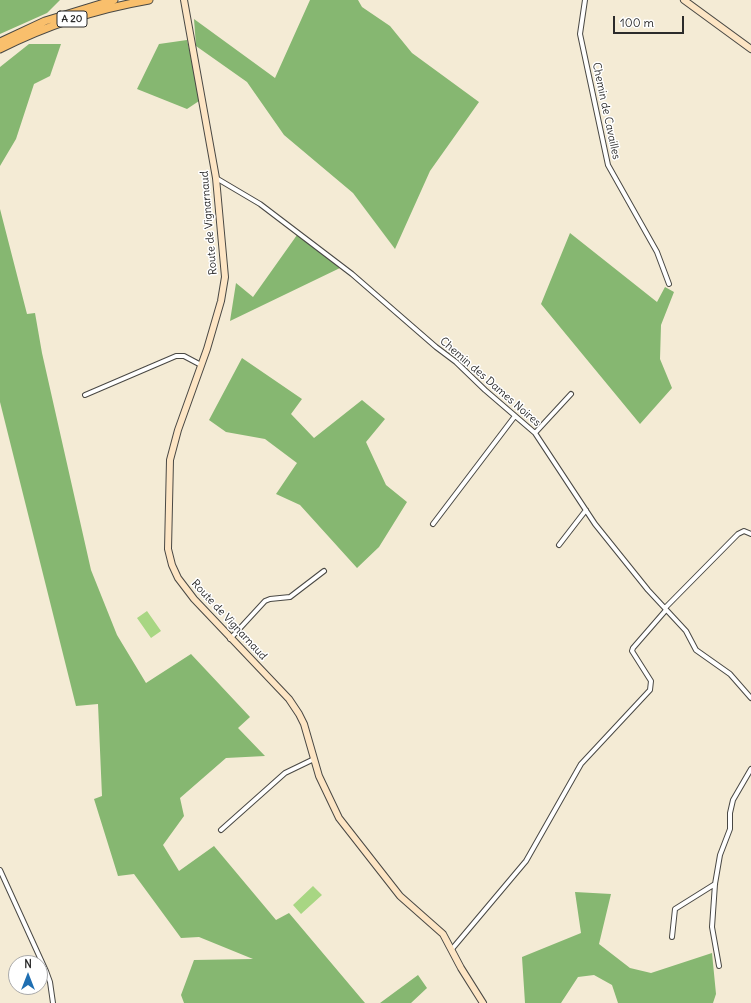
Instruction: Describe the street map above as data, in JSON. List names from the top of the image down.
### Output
{
  "streets": {
    "highway": ["A 20"],
    "street": ["Chemin de Cavailles", "Route de Vignarnaud", "Chemin des Dames Noires"]
  },
  "crossings": [
    ["Route de Vignarnaud", "Chemin des Dames Noires"]
  ],
  "scale_bar": "100 m",
  "north": "top"
}
